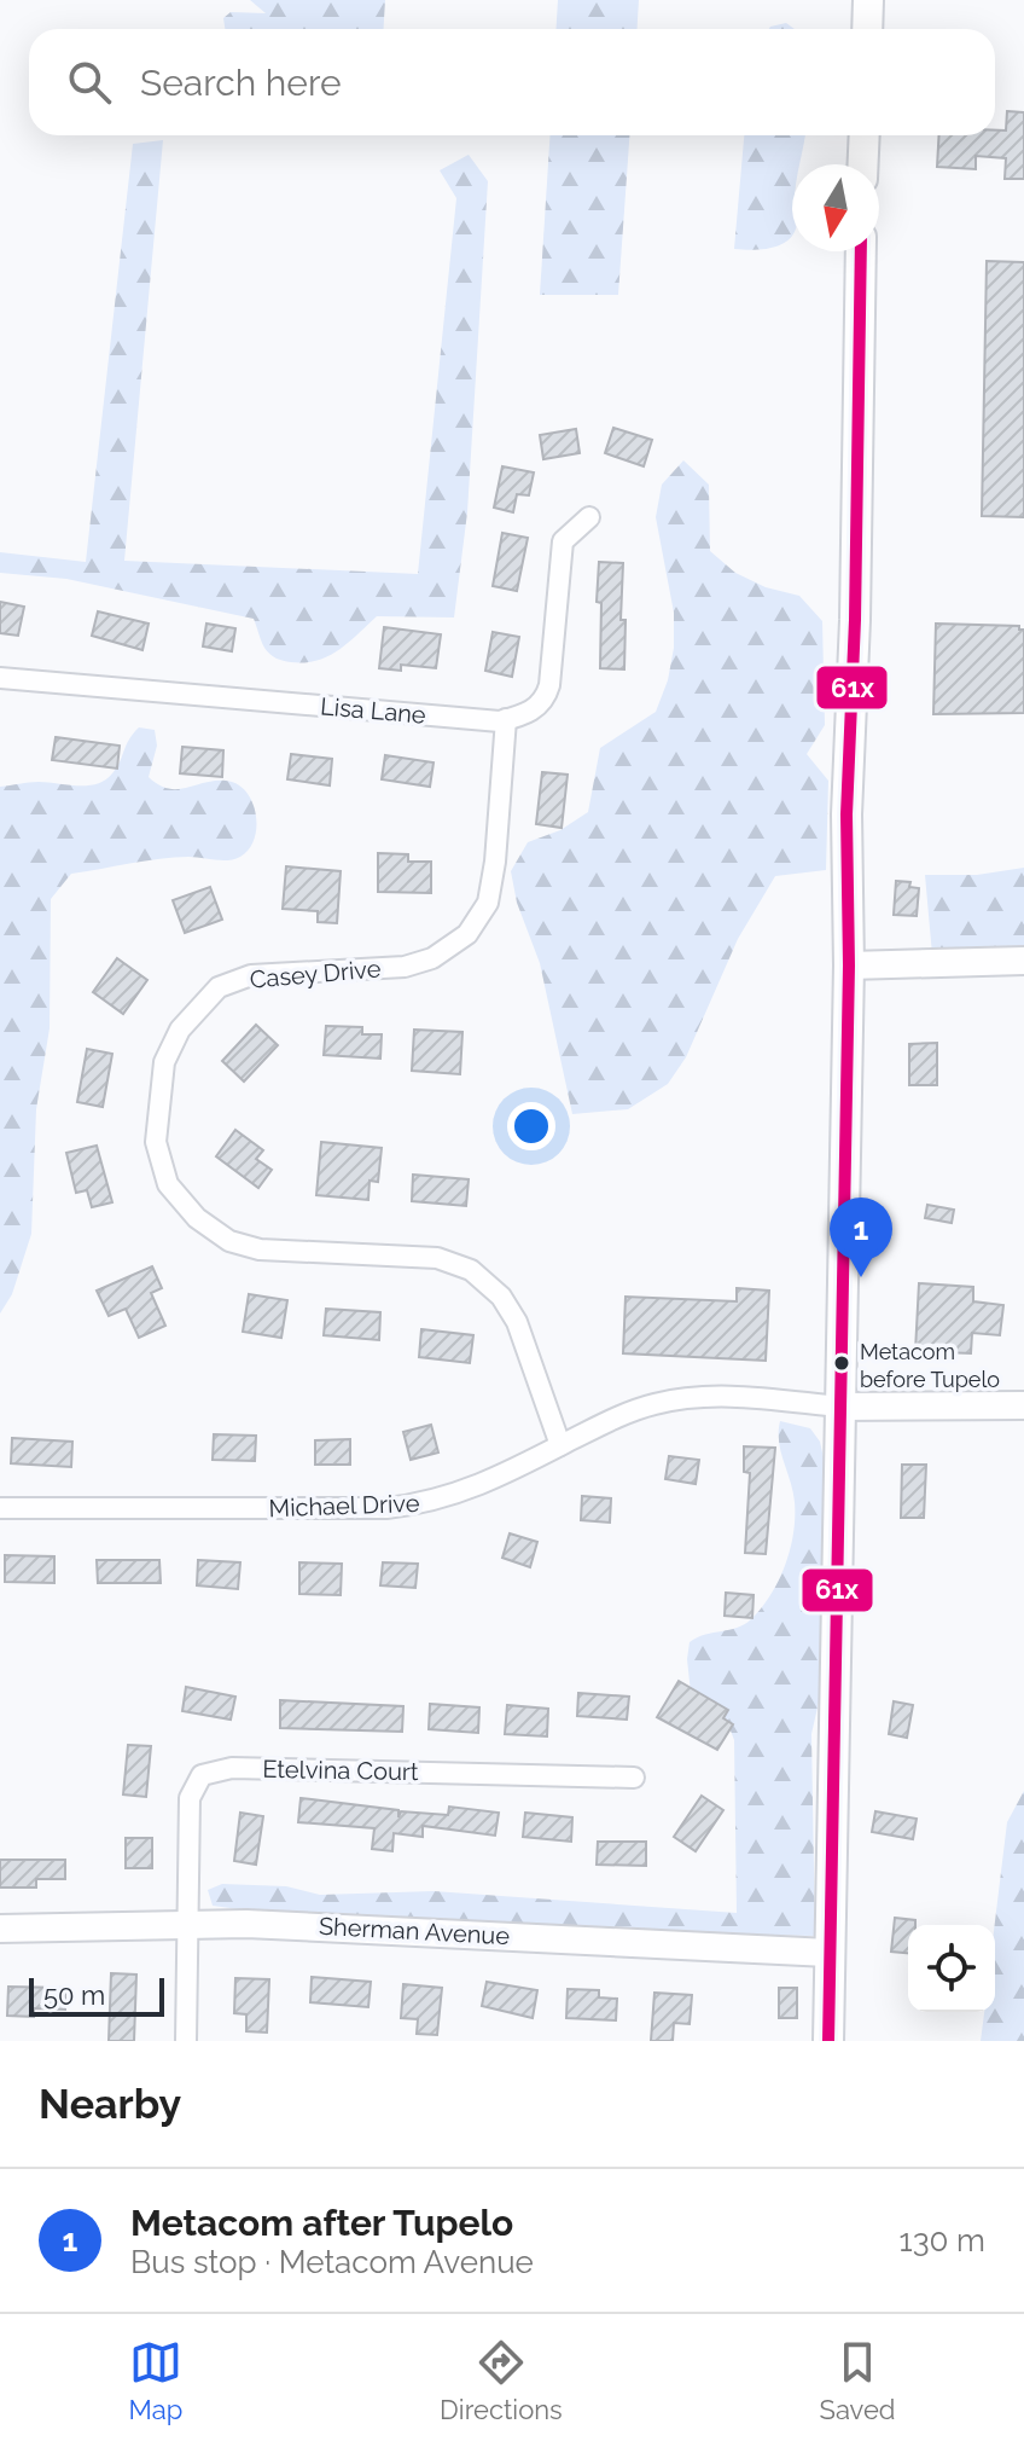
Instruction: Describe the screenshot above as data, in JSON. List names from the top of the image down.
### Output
{
  "streets": {
    "street": [
      "Lisa Lane",
      "Casey Drive",
      "Michael Drive",
      "Etelvina Court",
      "Sherman Avenue"
    ]
  },
  "crossings": [
    ["Lisa Lane", "Casey Drive"],
    ["Casey Drive", "Michael Drive"],
    ["Etelvina Court", "Sherman Avenue"]
  ],
  "places": ["Metacom before Tupelo"],
  "lines": ["transit line 61x"],
  "scale_bar": "50 m",
  "north": "bottom",
  "page": {
    "search": "Search here",
    "pins": "1",
    "scale": "50 m",
    "heading": "Nearby",
    "list": [
      {
        "mark": "1",
        "name": "Metacom after Tupelo",
        "note": "Bus stop · Metacom Avenue",
        "value": "130 m"
      }
    ],
    "nav": ["Map", "Directions", "Saved"]
  }
}
